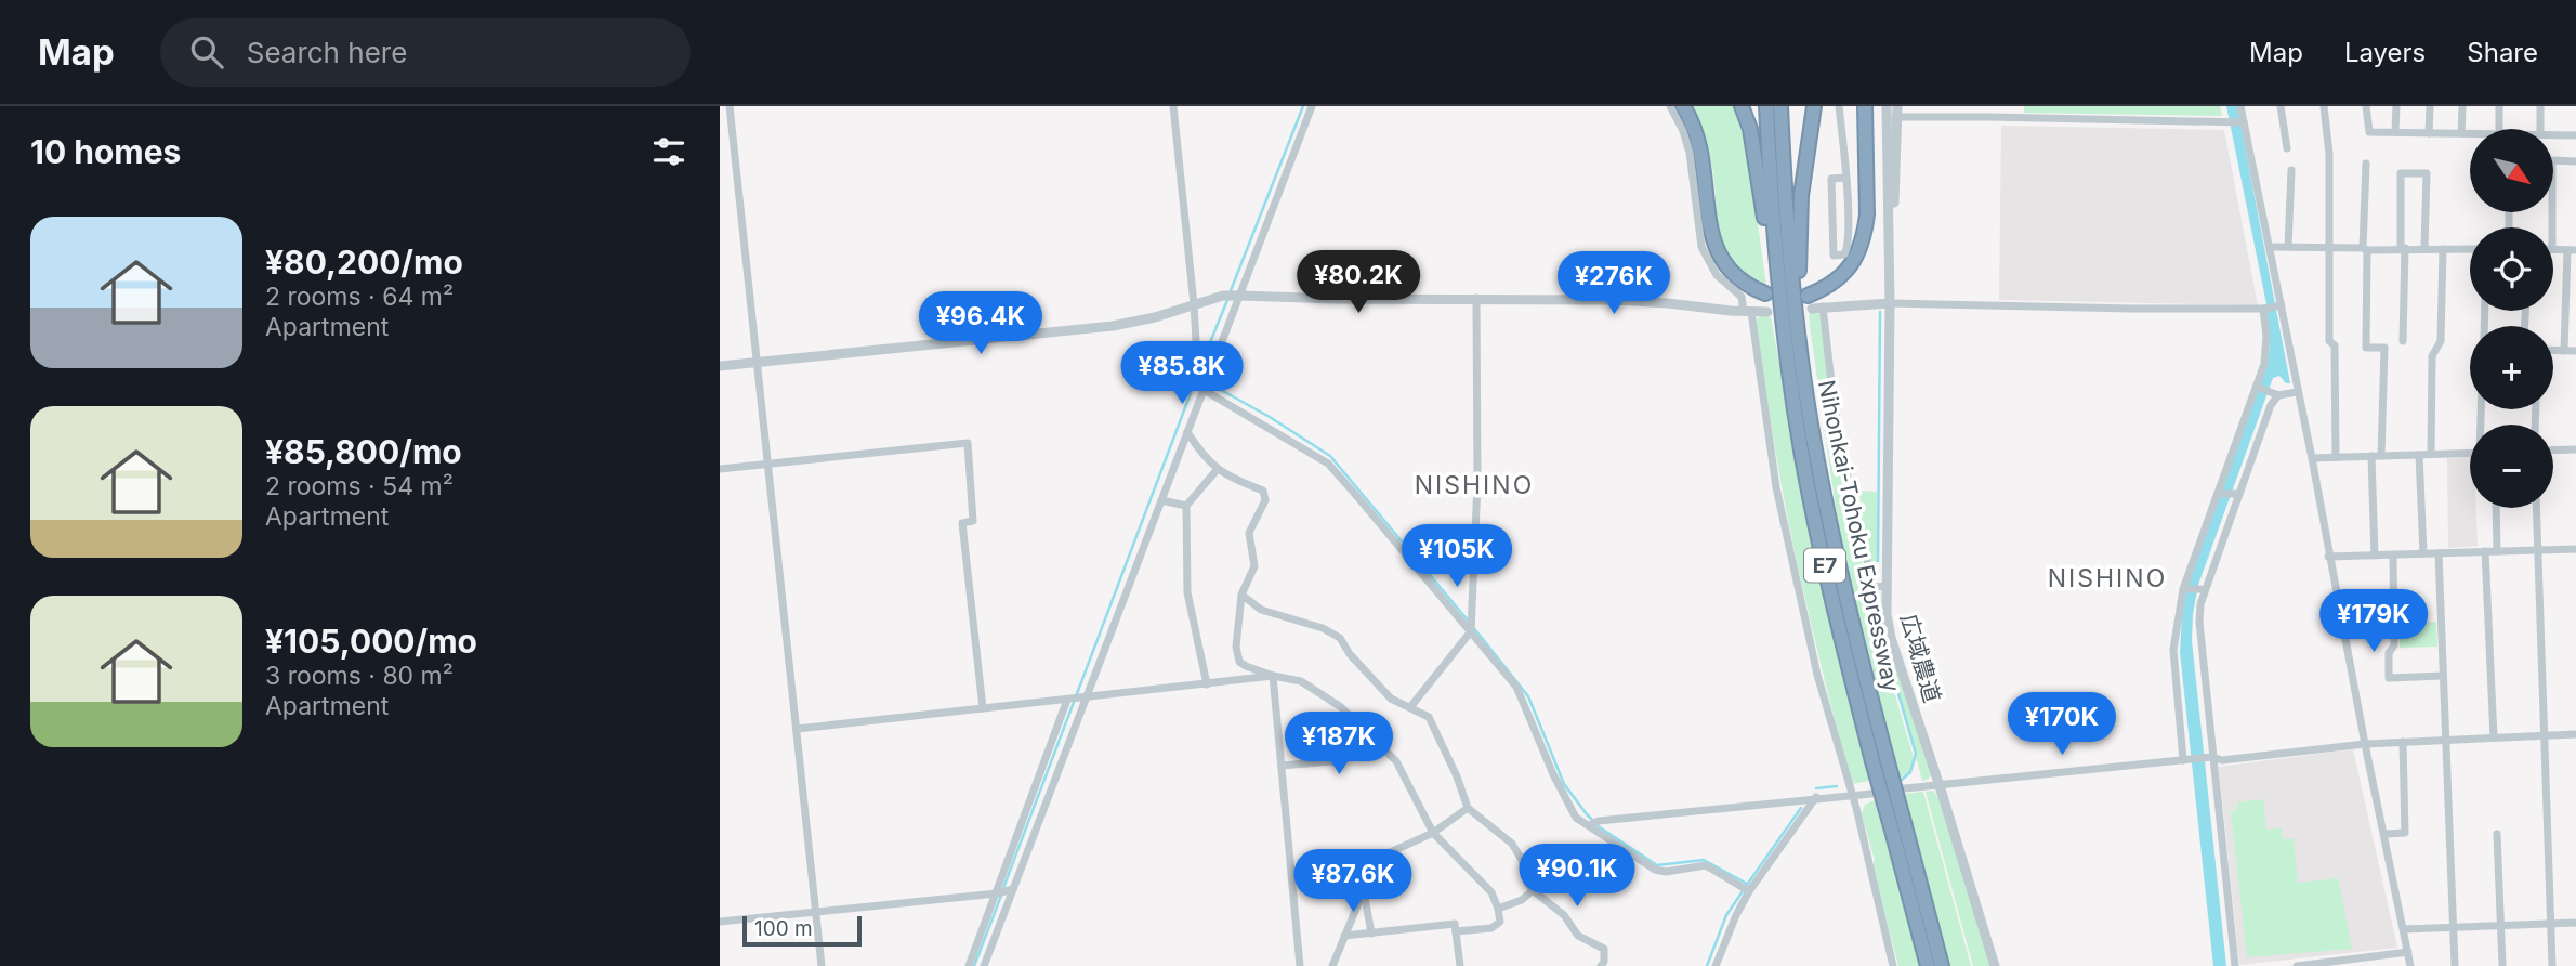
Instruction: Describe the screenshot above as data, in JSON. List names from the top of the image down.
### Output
{
  "streets": {
    "highway": ["Nihonkai-Tohoku Expressway", "E7"],
    "street": ["広域農道"]
  },
  "districts": ["NISHINO", "NISHINO"],
  "scale_bar": "100 m",
  "north": "bottom right",
  "page": {
    "header": "Map",
    "search": "Search here",
    "nav": ["Map", "Layers", "Share"],
    "heading": "10 homes",
    "map_buttons": ["+", "−"],
    "list": [
      {
        "name": "¥80,200/mo",
        "note": "2 rooms · 64 m² · Apartment"
      },
      {
        "name": "¥85,800/mo",
        "note": "2 rooms · 54 m² · Apartment"
      },
      {
        "name": "¥105,000/mo",
        "note": "3 rooms · 80 m² · Apartment"
      }
    ],
    "price": [
      "¥80.2K",
      "¥276K",
      "¥96.4K",
      "¥85.8K",
      "¥105K",
      "¥179K",
      "¥170K",
      "¥187K",
      "¥90.1K",
      "¥87.6K"
    ],
    "scale": "100 m"
  }
}
